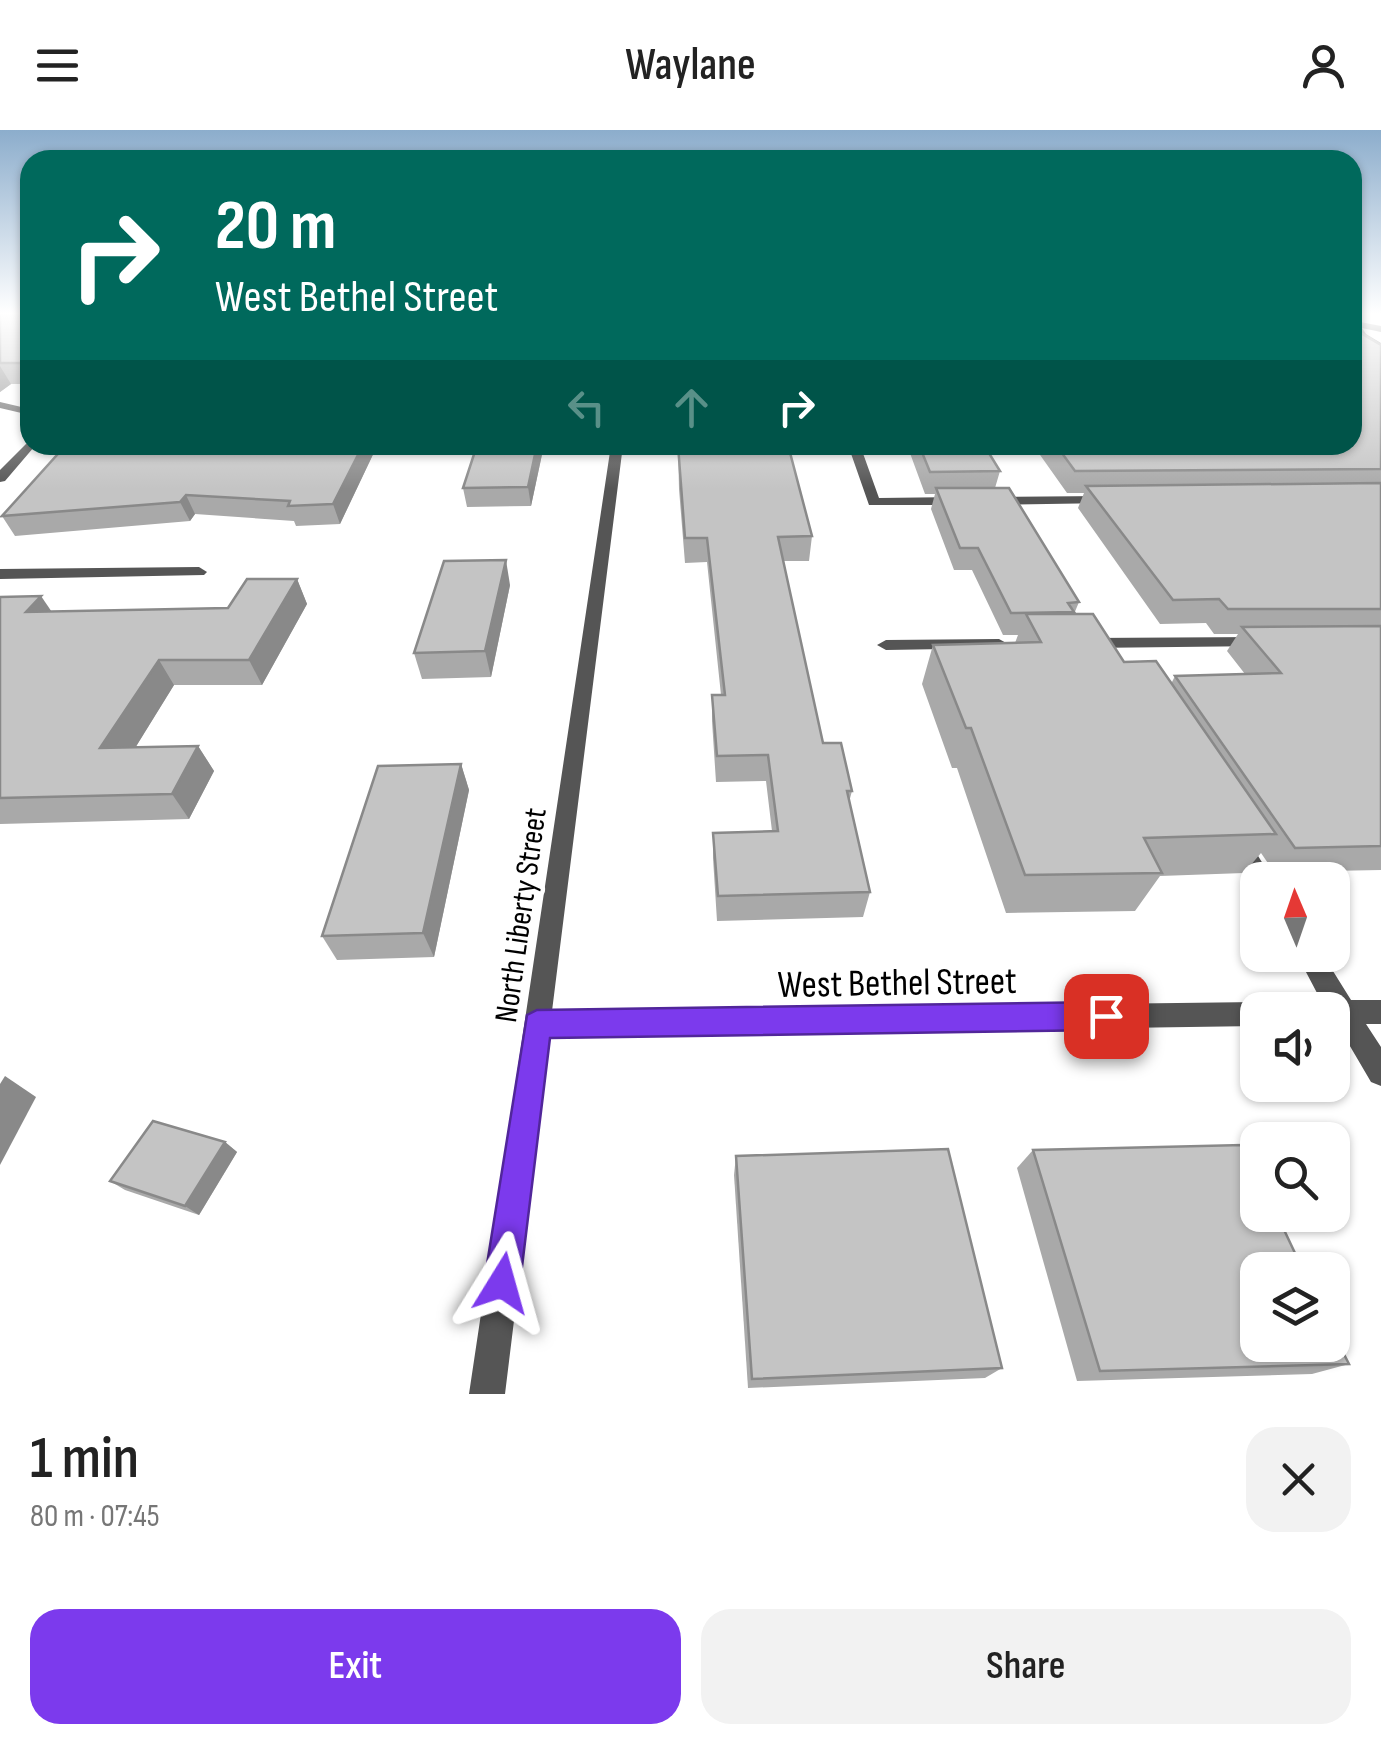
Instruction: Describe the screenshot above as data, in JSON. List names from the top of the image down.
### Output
{
  "streets": {
    "street": ["North Liberty Street", "West Bethel Street"]
  },
  "crossings": [
    ["North Liberty Street", "West Bethel Street"]
  ],
  "north": "top",
  "page": {
    "header": "Waylane",
    "turn": ["20 m", "West Bethel Street"],
    "heading": ["1 min", "80 m · 07:45"],
    "buttons": ["Exit", "Share"]
  }
}
